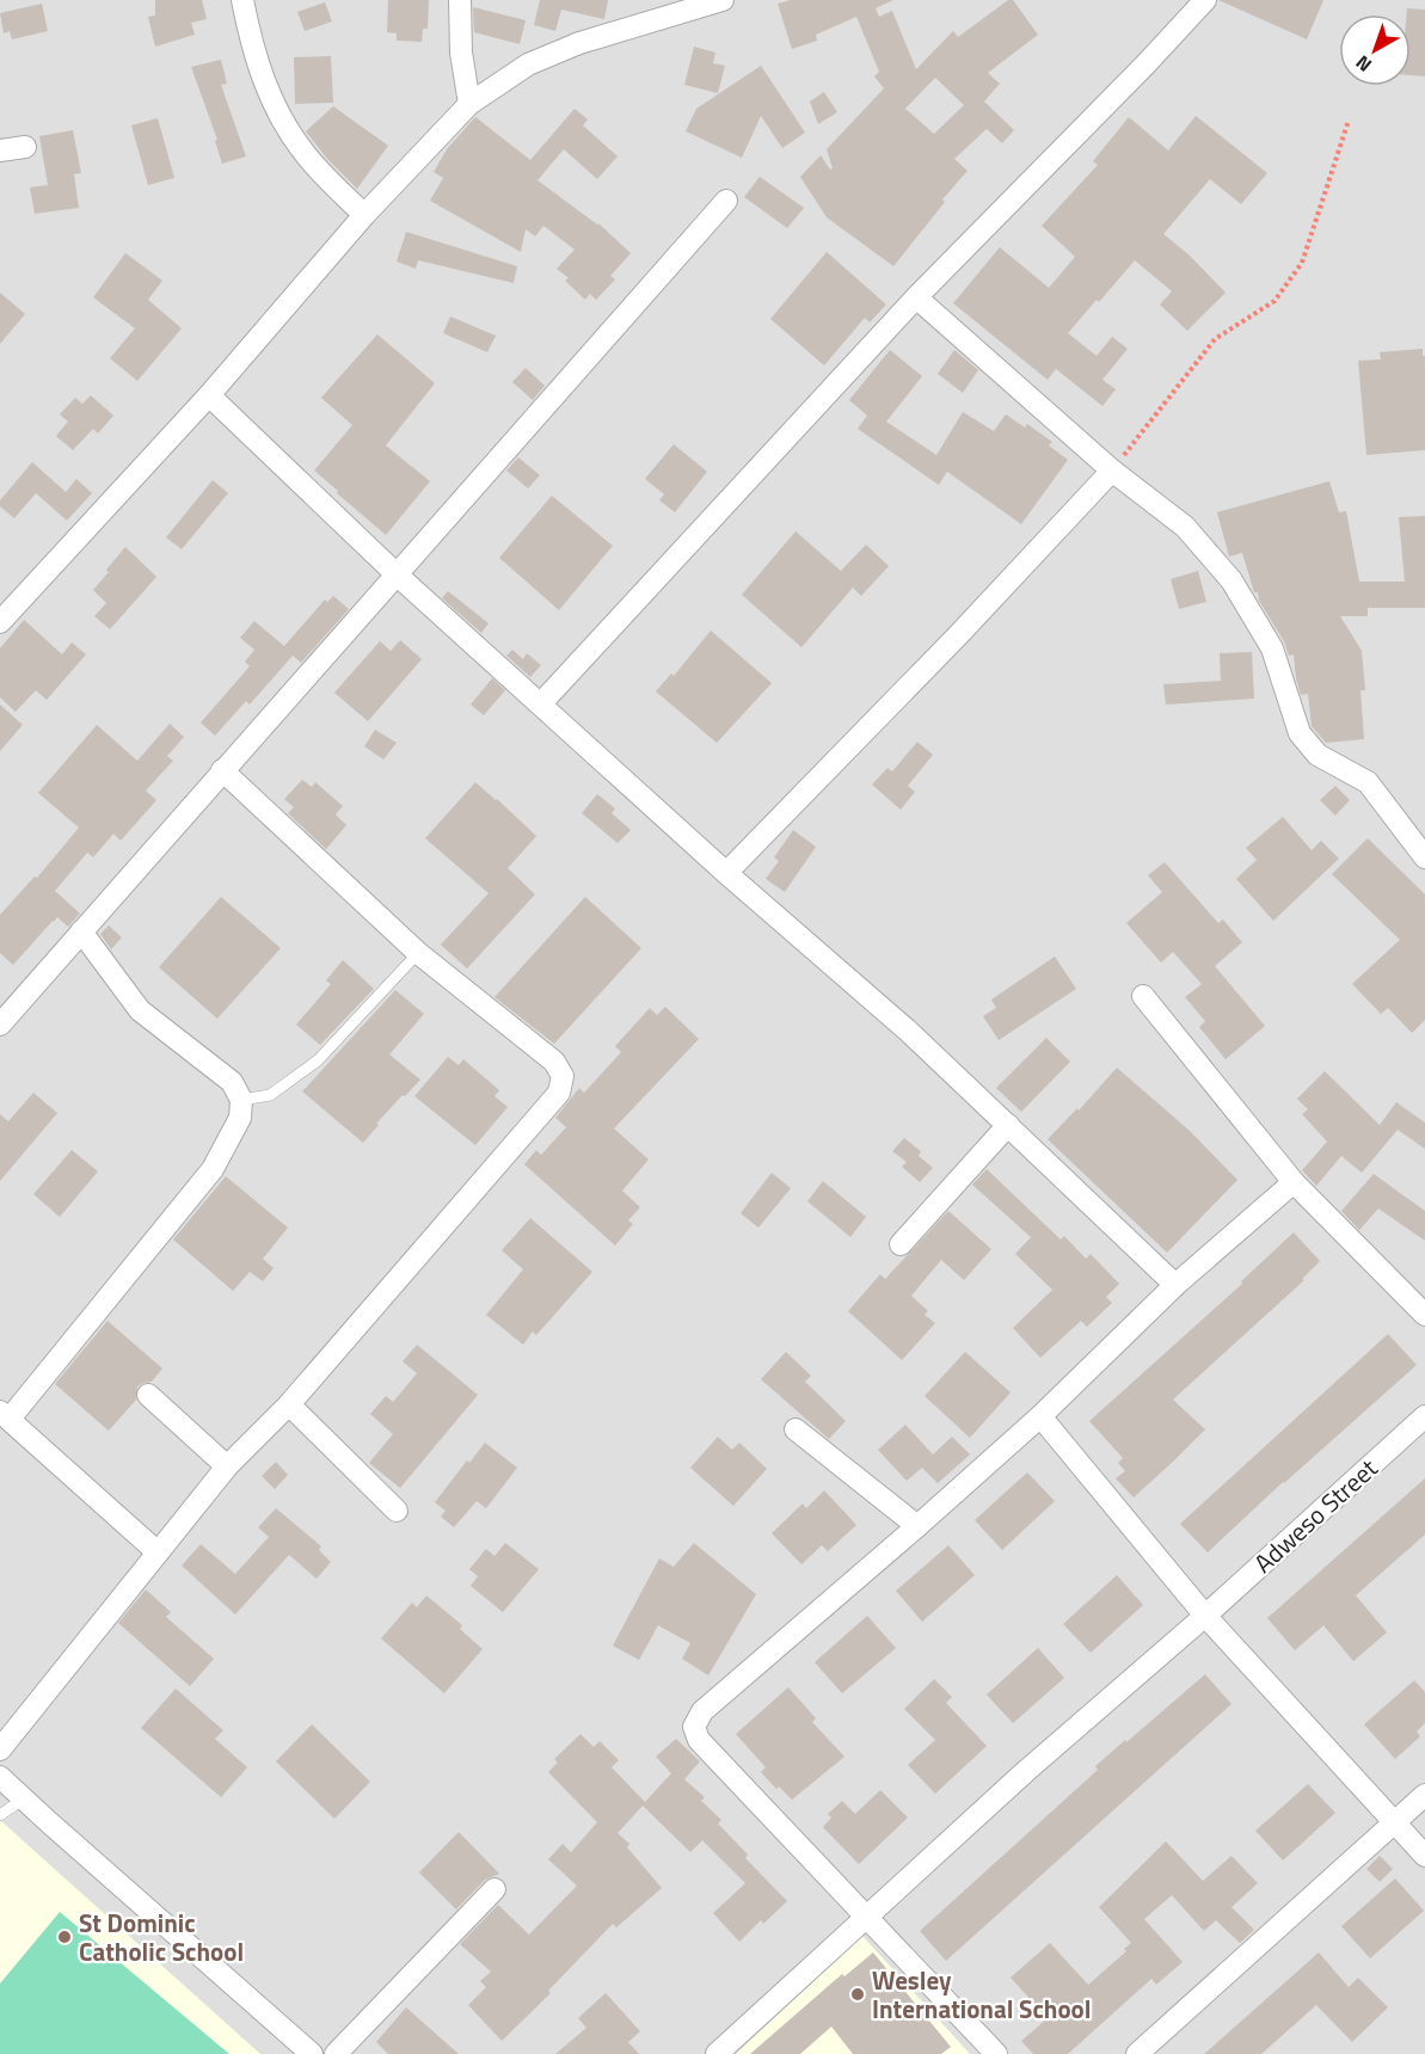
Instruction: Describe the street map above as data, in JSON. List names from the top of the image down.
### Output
{
  "streets": {
    "street": ["Adweso Street"]
  },
  "places": ["St Dominic Catholic School", "Wesley International School"],
  "north": "bottom left"
}
